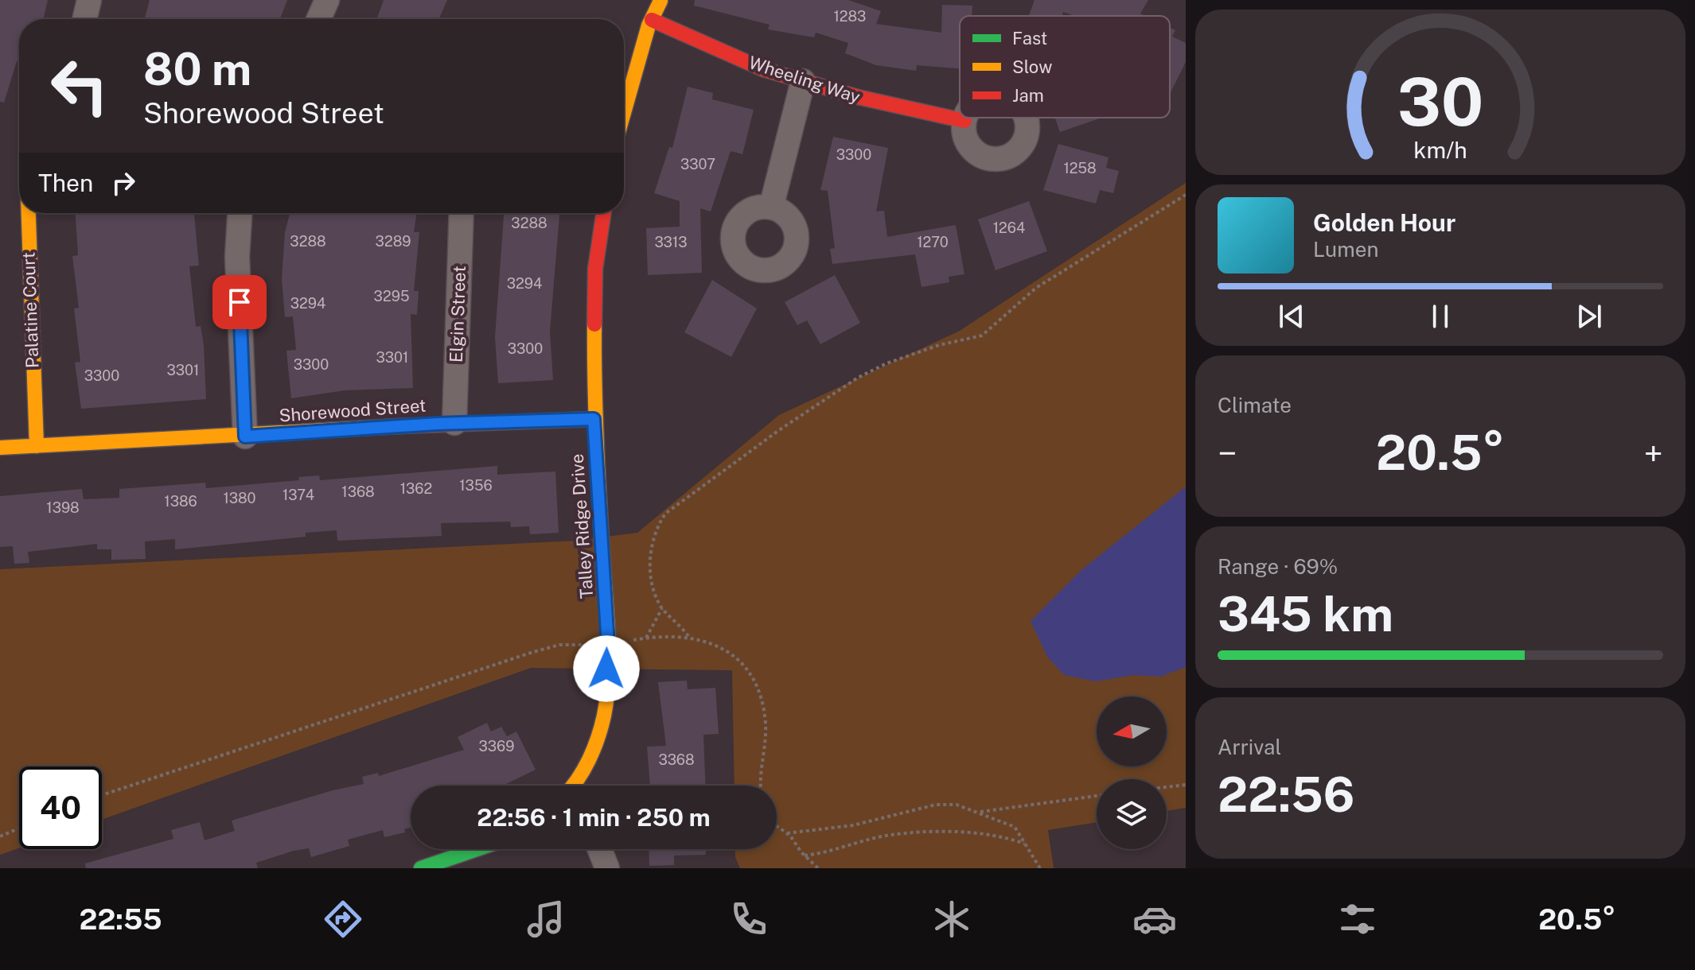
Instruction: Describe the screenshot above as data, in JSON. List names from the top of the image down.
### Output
{
  "streets": {
    "street": [
      "Wheeling Way",
      "Palatine Court",
      "Elgin Street",
      "Shorewood Street",
      "Talley Ridge Drive"
    ]
  },
  "crossings": [
    ["Palatine Court", "Shorewood Street"],
    ["Elgin Street", "Shorewood Street"],
    ["Shorewood Street", "Talley Ridge Drive"]
  ],
  "house_numbers": [
    "1283",
    "3300",
    "3307",
    "1258",
    "3288",
    "1264",
    "3288",
    "3289",
    "3313",
    "1270",
    "3294",
    "3295",
    "3294",
    "3300",
    "3301",
    "3300",
    "3301",
    "3300",
    "1356",
    "1362",
    "1368",
    "1374",
    "1380",
    "1386",
    "1398",
    "3369",
    "3368"
  ],
  "legend": ["Fast", "Slow", "Jam"],
  "north": "left",
  "page": {
    "turn": ["80 m", "Shorewood Street"],
    "then": "Then",
    "song": ["Golden Hour", "Lumen"],
    "tile": [
      "Climate",
      ["Range · 69%", "345 km"],
      ["Arrival", "22:56"]
    ],
    "heat": ["−", "20.5°", "+"],
    "limit": "40",
    "trip": "22:56 · 1 min · 250 m",
    "tabs": ["22:55", "20.5°"],
    "gauge": ["30", "km/h"]
  }
}
